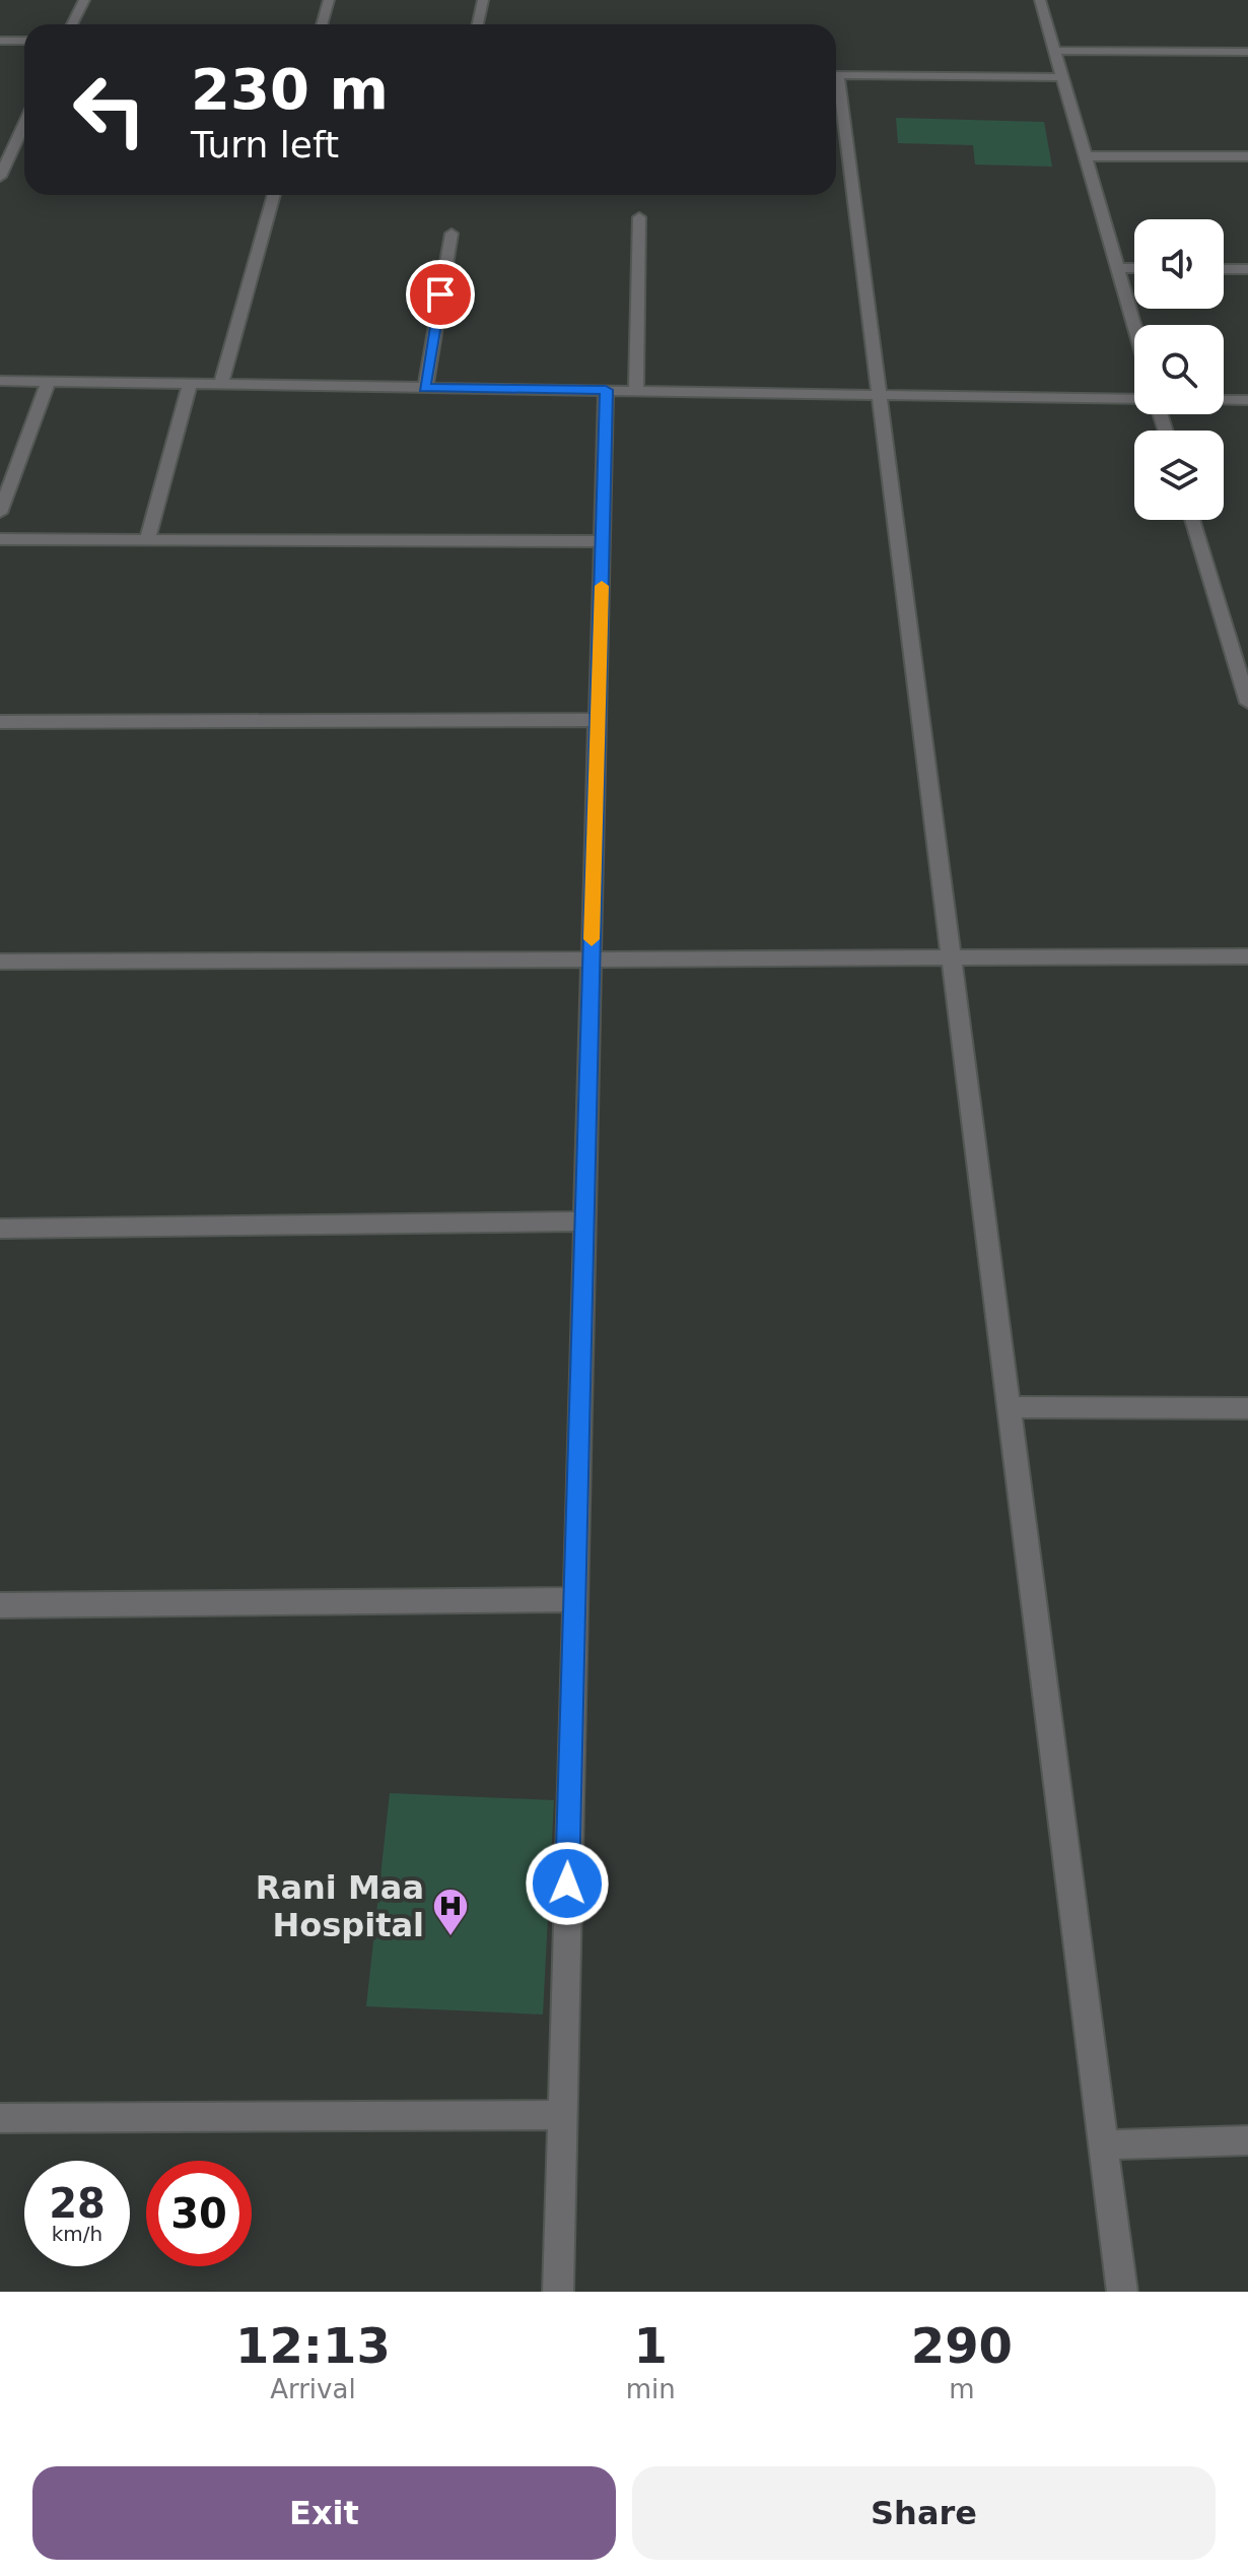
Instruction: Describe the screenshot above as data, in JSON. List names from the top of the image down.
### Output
{
  "places": {
    "hospital": ["Rani Maa Hospital"]
  },
  "page": {
    "turn": ["230 m", "Turn left"],
    "speed": "28 km/h",
    "limit": "30",
    "eta": [
      "12:13",
      "Arrival",
      "1",
      "min",
      "290",
      "m"
    ],
    "buttons": ["Exit", "Share"]
  }
}
